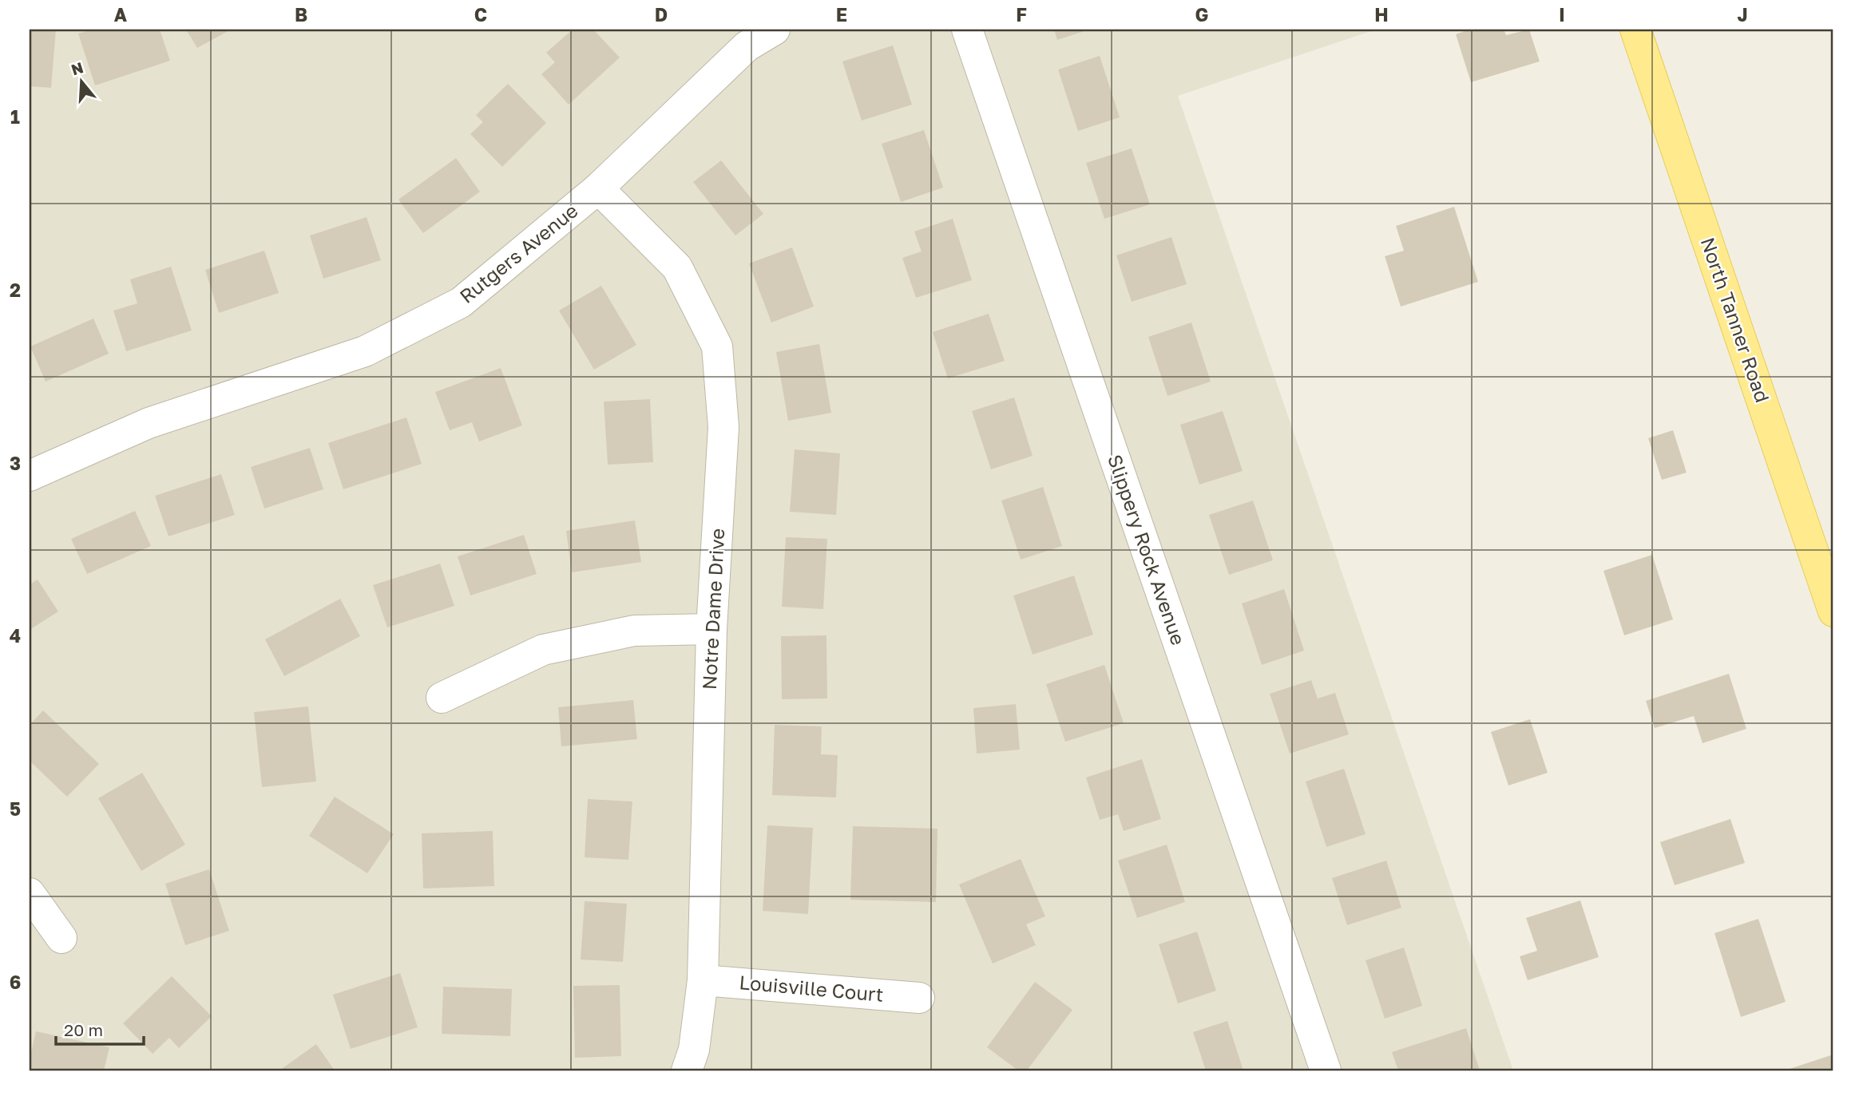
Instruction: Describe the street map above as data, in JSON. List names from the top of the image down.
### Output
{
  "streets": {
    "main road": ["North Tanner Road"],
    "street": [
      "Rutgers Avenue",
      "Slippery Rock Avenue",
      "Notre Dame Drive",
      "Louisville Court"
    ]
  },
  "crossings": [
    ["Rutgers Avenue", "Notre Dame Drive"],
    ["Notre Dame Drive", "Louisville Court"]
  ],
  "scale_bar": "20 m",
  "north": "top",
  "grid": {
    "columns": [
      "A",
      "B",
      "C",
      "D",
      "E",
      "F",
      "G",
      "H",
      "I",
      "J"
    ],
    "rows": [
      "1",
      "2",
      "3",
      "4",
      "5",
      "6"
    ]
  }
}
